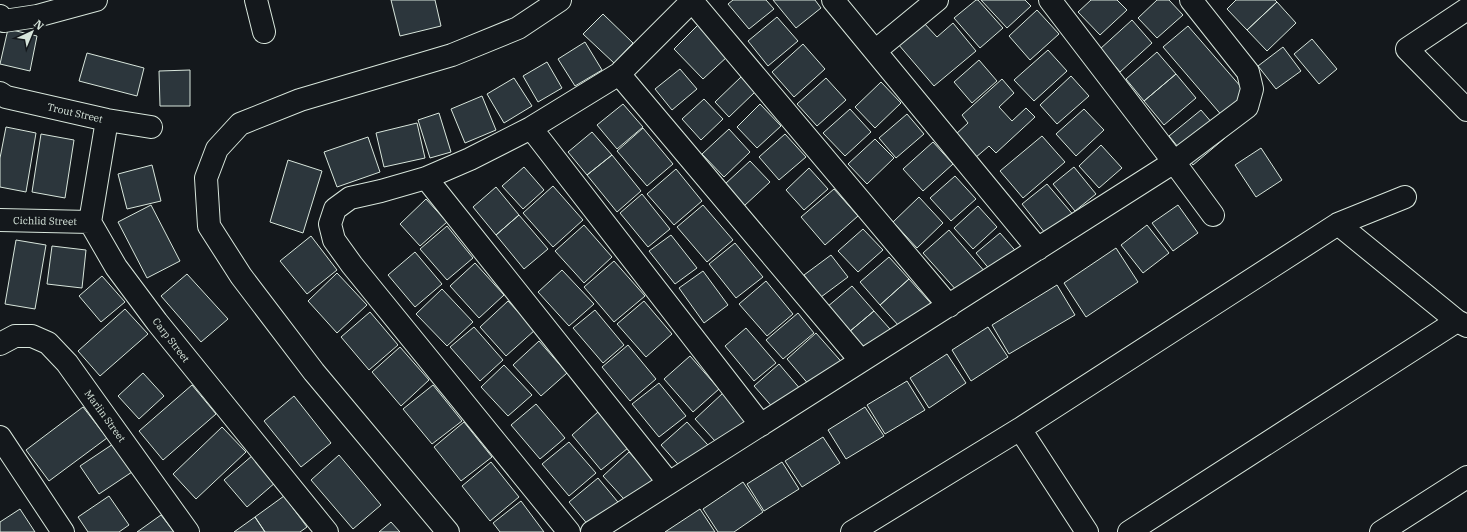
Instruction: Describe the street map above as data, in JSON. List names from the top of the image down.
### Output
{
  "streets": {
    "street": [
      "Trout Street",
      "Cichlid Street",
      "Carp Street",
      "Marlin Street"
    ]
  },
  "crossings": [
    ["Cichlid Street", "Carp Street"]
  ],
  "north": "top right"
}
